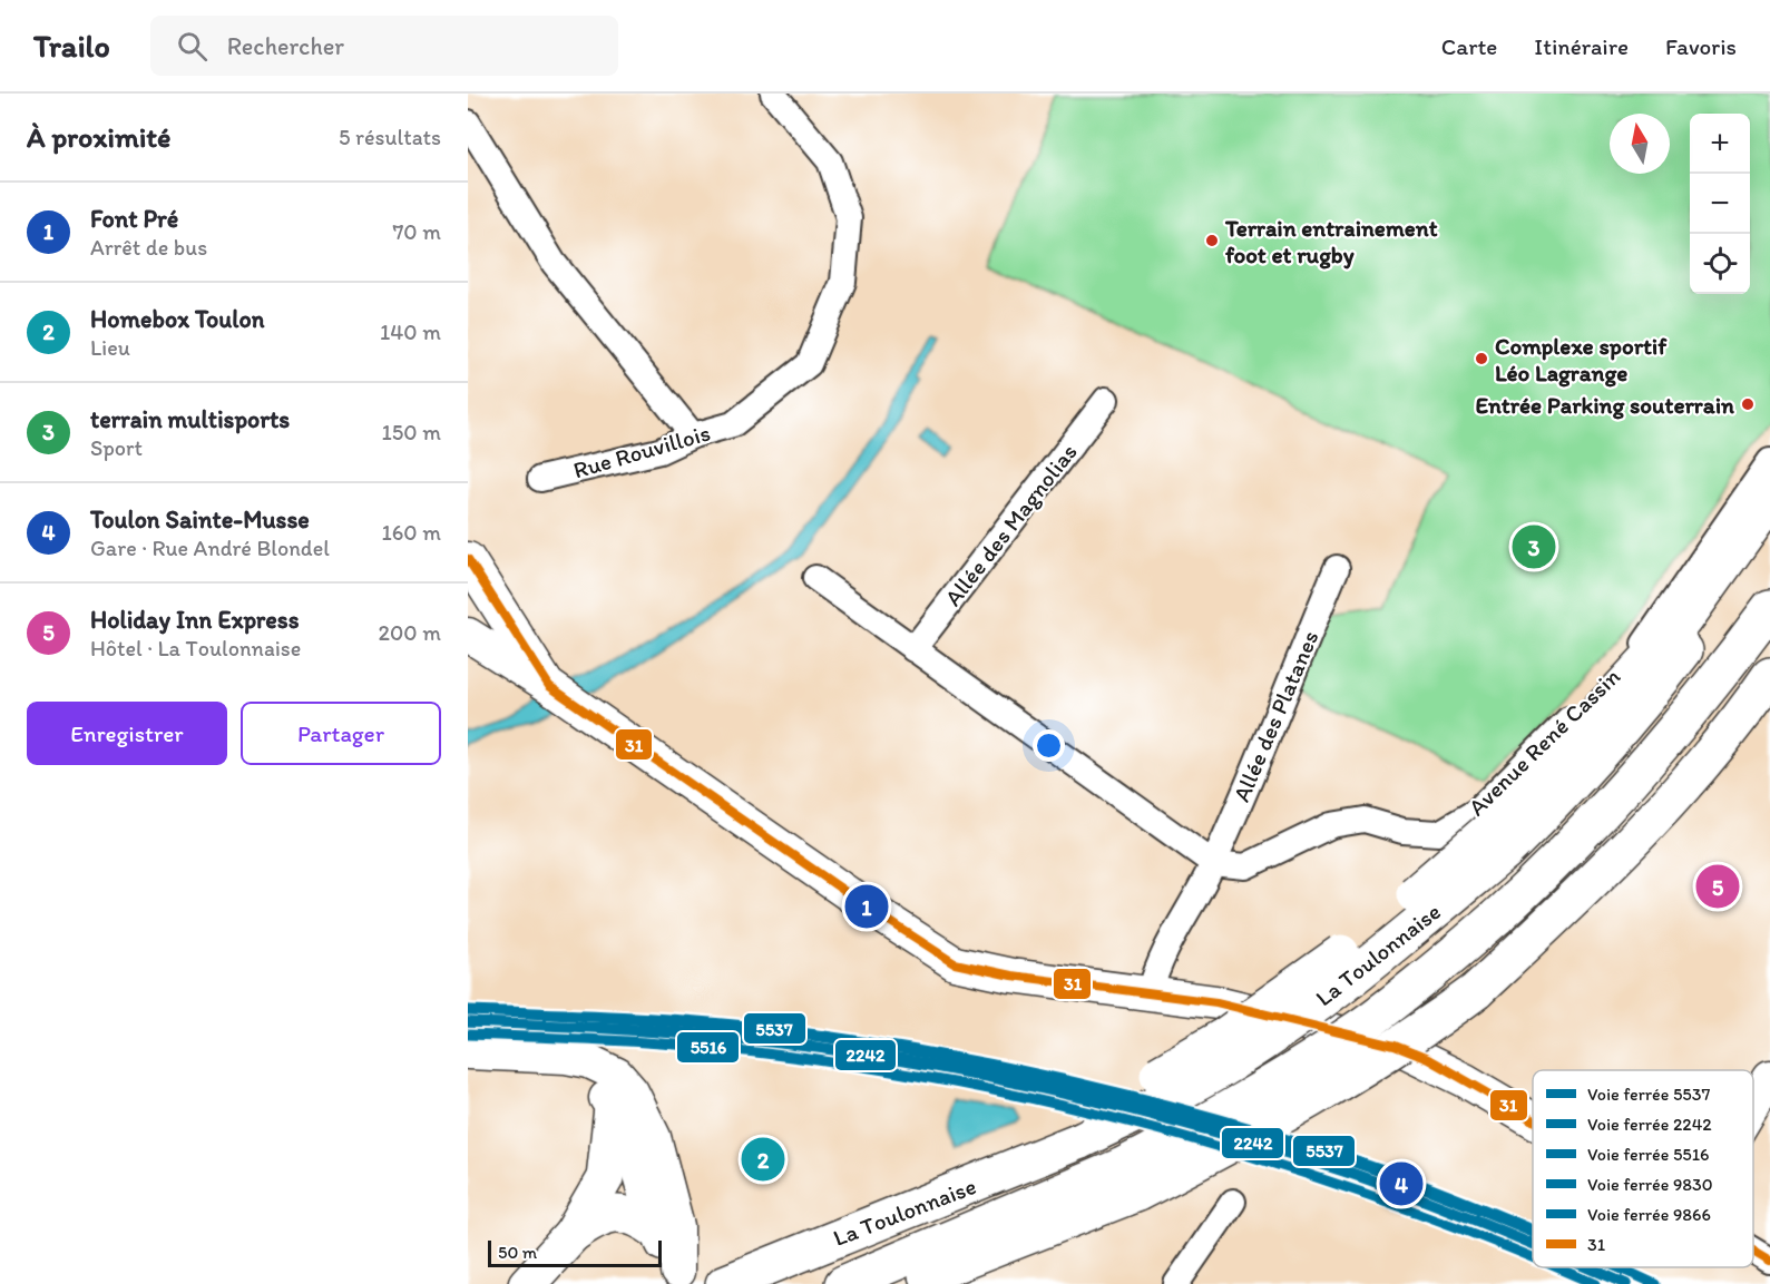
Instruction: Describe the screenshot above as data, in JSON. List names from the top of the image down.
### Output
{
  "streets": {
    "highway": ["La Toulonnaise"],
    "street": [
      "Rue Rouvillois",
      "Allée des Magnolias",
      "Allée des Platanes",
      "Avenue René Cassin"
    ]
  },
  "crossings": [
    ["Allée des Platanes", "Avenue René Cassin"]
  ],
  "places": ["Terrain entrainement foot et rugby", "Complexe sportif Léo Lagrange", "Entrée Parking souterrain"],
  "lines": [
    "transit line 31",
    "rail line 5537",
    "rail line 9866",
    "rail line 2242",
    "rail line 9830",
    "rail line 5516"
  ],
  "legend": [
    "Voie ferrée 5537",
    "Voie ferrée 2242",
    "Voie ferrée 5516",
    "Voie ferrée 9830",
    "Voie ferrée 9866",
    "31"
  ],
  "scale_bar": "50 m",
  "north": "top",
  "page": {
    "header": "Trailo",
    "search": "Rechercher",
    "nav": ["Carte", "Itinéraire", "Favoris"],
    "heading": ["À proximité", "5 résultats"],
    "map_buttons": ["+", "−"],
    "list": [
      {
        "mark": "1",
        "name": "Font Pré",
        "note": "Arrêt de bus",
        "value": "70 m"
      },
      {
        "mark": "2",
        "name": "Homebox Toulon",
        "note": "Lieu",
        "value": "140 m"
      },
      {
        "mark": "3",
        "name": "terrain multisports",
        "note": "Sport",
        "value": "150 m"
      },
      {
        "mark": "4",
        "name": "Toulon Sainte-Musse",
        "note": "Gare · Rue André Blondel",
        "value": "160 m"
      },
      {
        "mark": "5",
        "name": "Holiday Inn Express",
        "note": "Hôtel · La Toulonnaise",
        "value": "200 m"
      }
    ],
    "pins": [
      "3",
      "5",
      "1",
      "2",
      "4"
    ],
    "buttons": ["Enregistrer", "Partager"],
    "scale": "50 m"
  }
}
